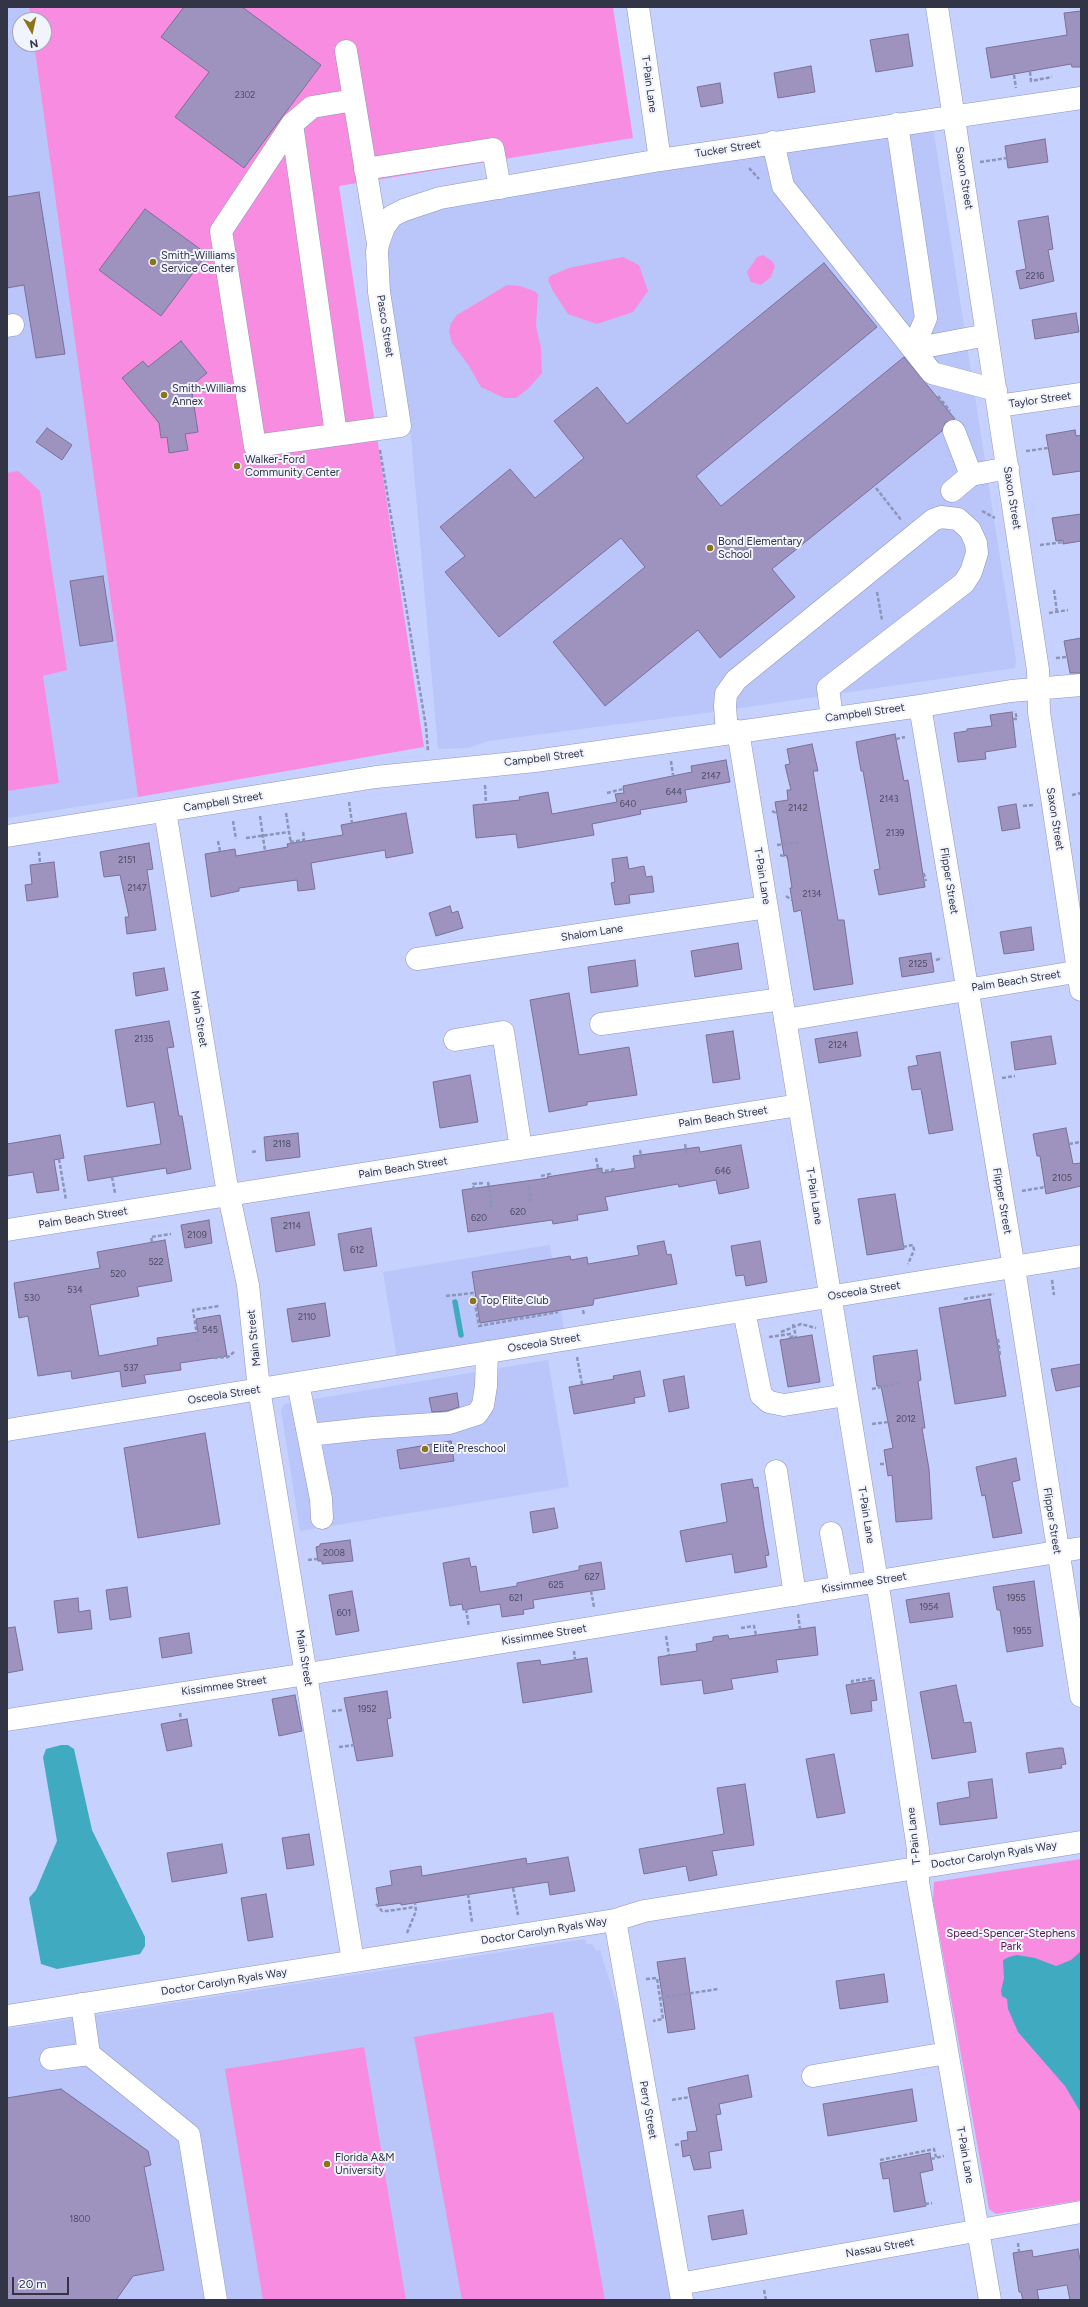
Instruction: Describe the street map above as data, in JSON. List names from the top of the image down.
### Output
{
  "streets": {
    "street": [
      "T-Pain Lane",
      "Tucker Street",
      "Saxon Street",
      "Pasco Street",
      "Taylor Street",
      "Campbell Street",
      "Flipper Street",
      "Shalom Lane",
      "Palm Beach Street",
      "Main Street",
      "Osceola Street",
      "Kissimmee Street",
      "Doctor Carolyn Ryals Way",
      "Perry Street",
      "Nassau Street"
    ]
  },
  "crossings": [
    ["T-Pain Lane", "Tucker Street"],
    ["T-Pain Lane", "Campbell Street"],
    ["T-Pain Lane", "Shalom Lane"],
    ["T-Pain Lane", "Palm Beach Street"],
    ["T-Pain Lane", "Osceola Street"],
    ["T-Pain Lane", "Kissimmee Street"],
    ["T-Pain Lane", "Doctor Carolyn Ryals Way"],
    ["T-Pain Lane", "Nassau Street"],
    ["Tucker Street", "Saxon Street"],
    ["Tucker Street", "Pasco Street"],
    ["Saxon Street", "Taylor Street"],
    ["Saxon Street", "Campbell Street"],
    ["Saxon Street", "Palm Beach Street"],
    ["Campbell Street", "Flipper Street"],
    ["Campbell Street", "Main Street"],
    ["Flipper Street", "Palm Beach Street"],
    ["Flipper Street", "Osceola Street"],
    ["Flipper Street", "Kissimmee Street"],
    ["Palm Beach Street", "Main Street"],
    ["Main Street", "Osceola Street"],
    ["Main Street", "Kissimmee Street"],
    ["Main Street", "Doctor Carolyn Ryals Way"],
    ["Doctor Carolyn Ryals Way", "Perry Street"],
    ["Perry Street", "Nassau Street"]
  ],
  "parks": ["Speed-Spencer-Stephens Park"],
  "places": [
    "Smith-Williams Service Center",
    "Smith-Williams Annex",
    "Walker-Ford Community Center",
    "Bond Elementary School",
    "Top Flite Club",
    "Elite Preschool",
    "Florida A&M University"
  ],
  "house_numbers": [
    "2302",
    "2216",
    "2147",
    "644",
    "2143",
    "640",
    "2142",
    "2139",
    "2151",
    "2147",
    "2134",
    "2125",
    "2135",
    "2124",
    "2118",
    "646",
    "2105",
    "620",
    "620",
    "2114",
    "2109",
    "612",
    "522",
    "520",
    "534",
    "530",
    "2110",
    "545",
    "537",
    "2012",
    "2008",
    "627",
    "625",
    "621",
    "1955",
    "1954",
    "601",
    "1955",
    "1952",
    "1800"
  ],
  "scale_bar": "20 m",
  "north": "bottom"
}
